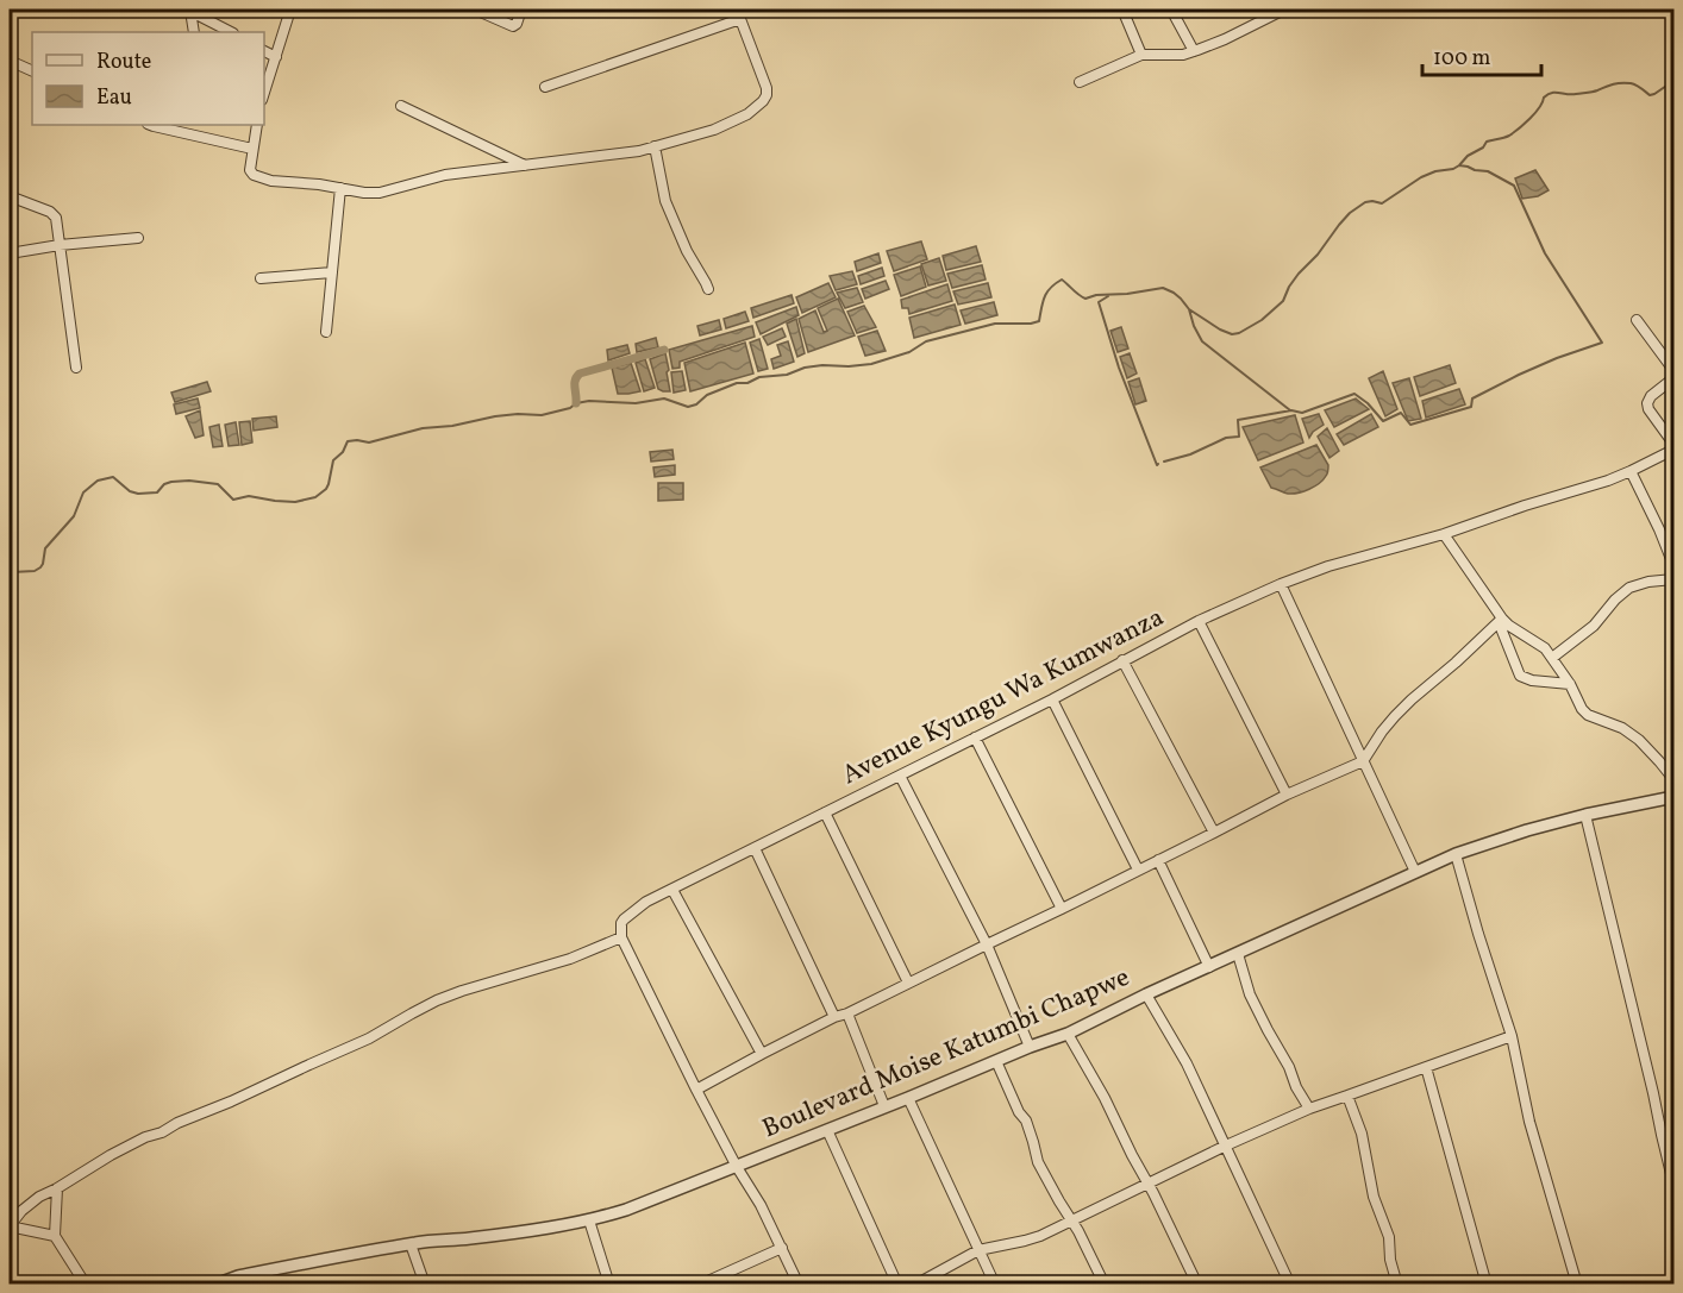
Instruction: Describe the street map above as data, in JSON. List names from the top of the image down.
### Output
{
  "streets": {
    "street": ["Avenue Kyungu Wa Kumwanza", "Boulevard Moise Katumbi Chapwe"]
  },
  "legend": ["Route", "Eau"],
  "scale_bar": "100 m"
}
